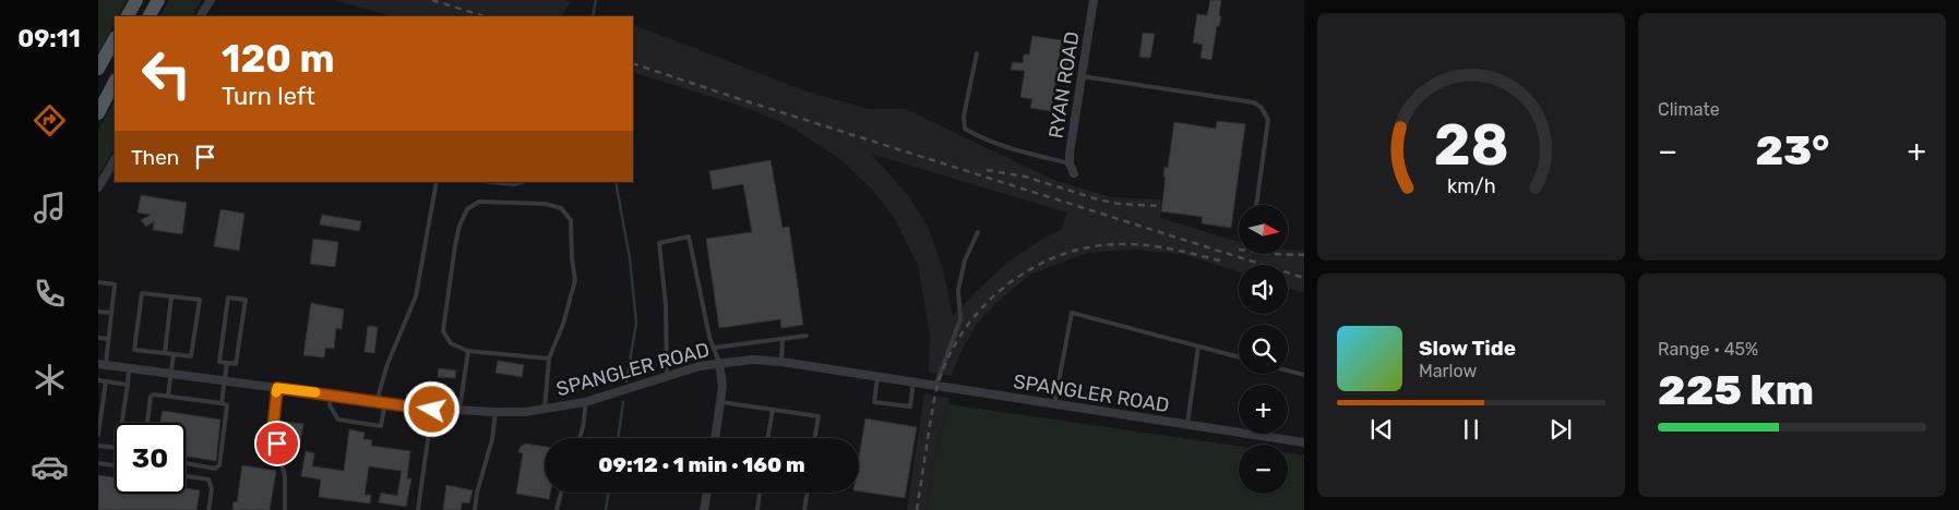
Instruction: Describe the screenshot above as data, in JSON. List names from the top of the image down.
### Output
{
  "streets": {
    "street": ["RYAN ROAD", "SPANGLER ROAD"]
  },
  "north": "right",
  "page": {
    "tabs": "09:11",
    "tile": [
      "Climate",
      ["Range · 45%", "225 km"]
    ],
    "turn": ["120 m", "Turn left"],
    "heat": ["−", "23°", "+"],
    "then": "Then",
    "map_buttons": ["+", "−"],
    "song": ["Slow Tide", "Marlow"],
    "limit": "30",
    "trip": "09:12 · 1 min · 160 m",
    "gauge": ["28", "km/h"]
  }
}
